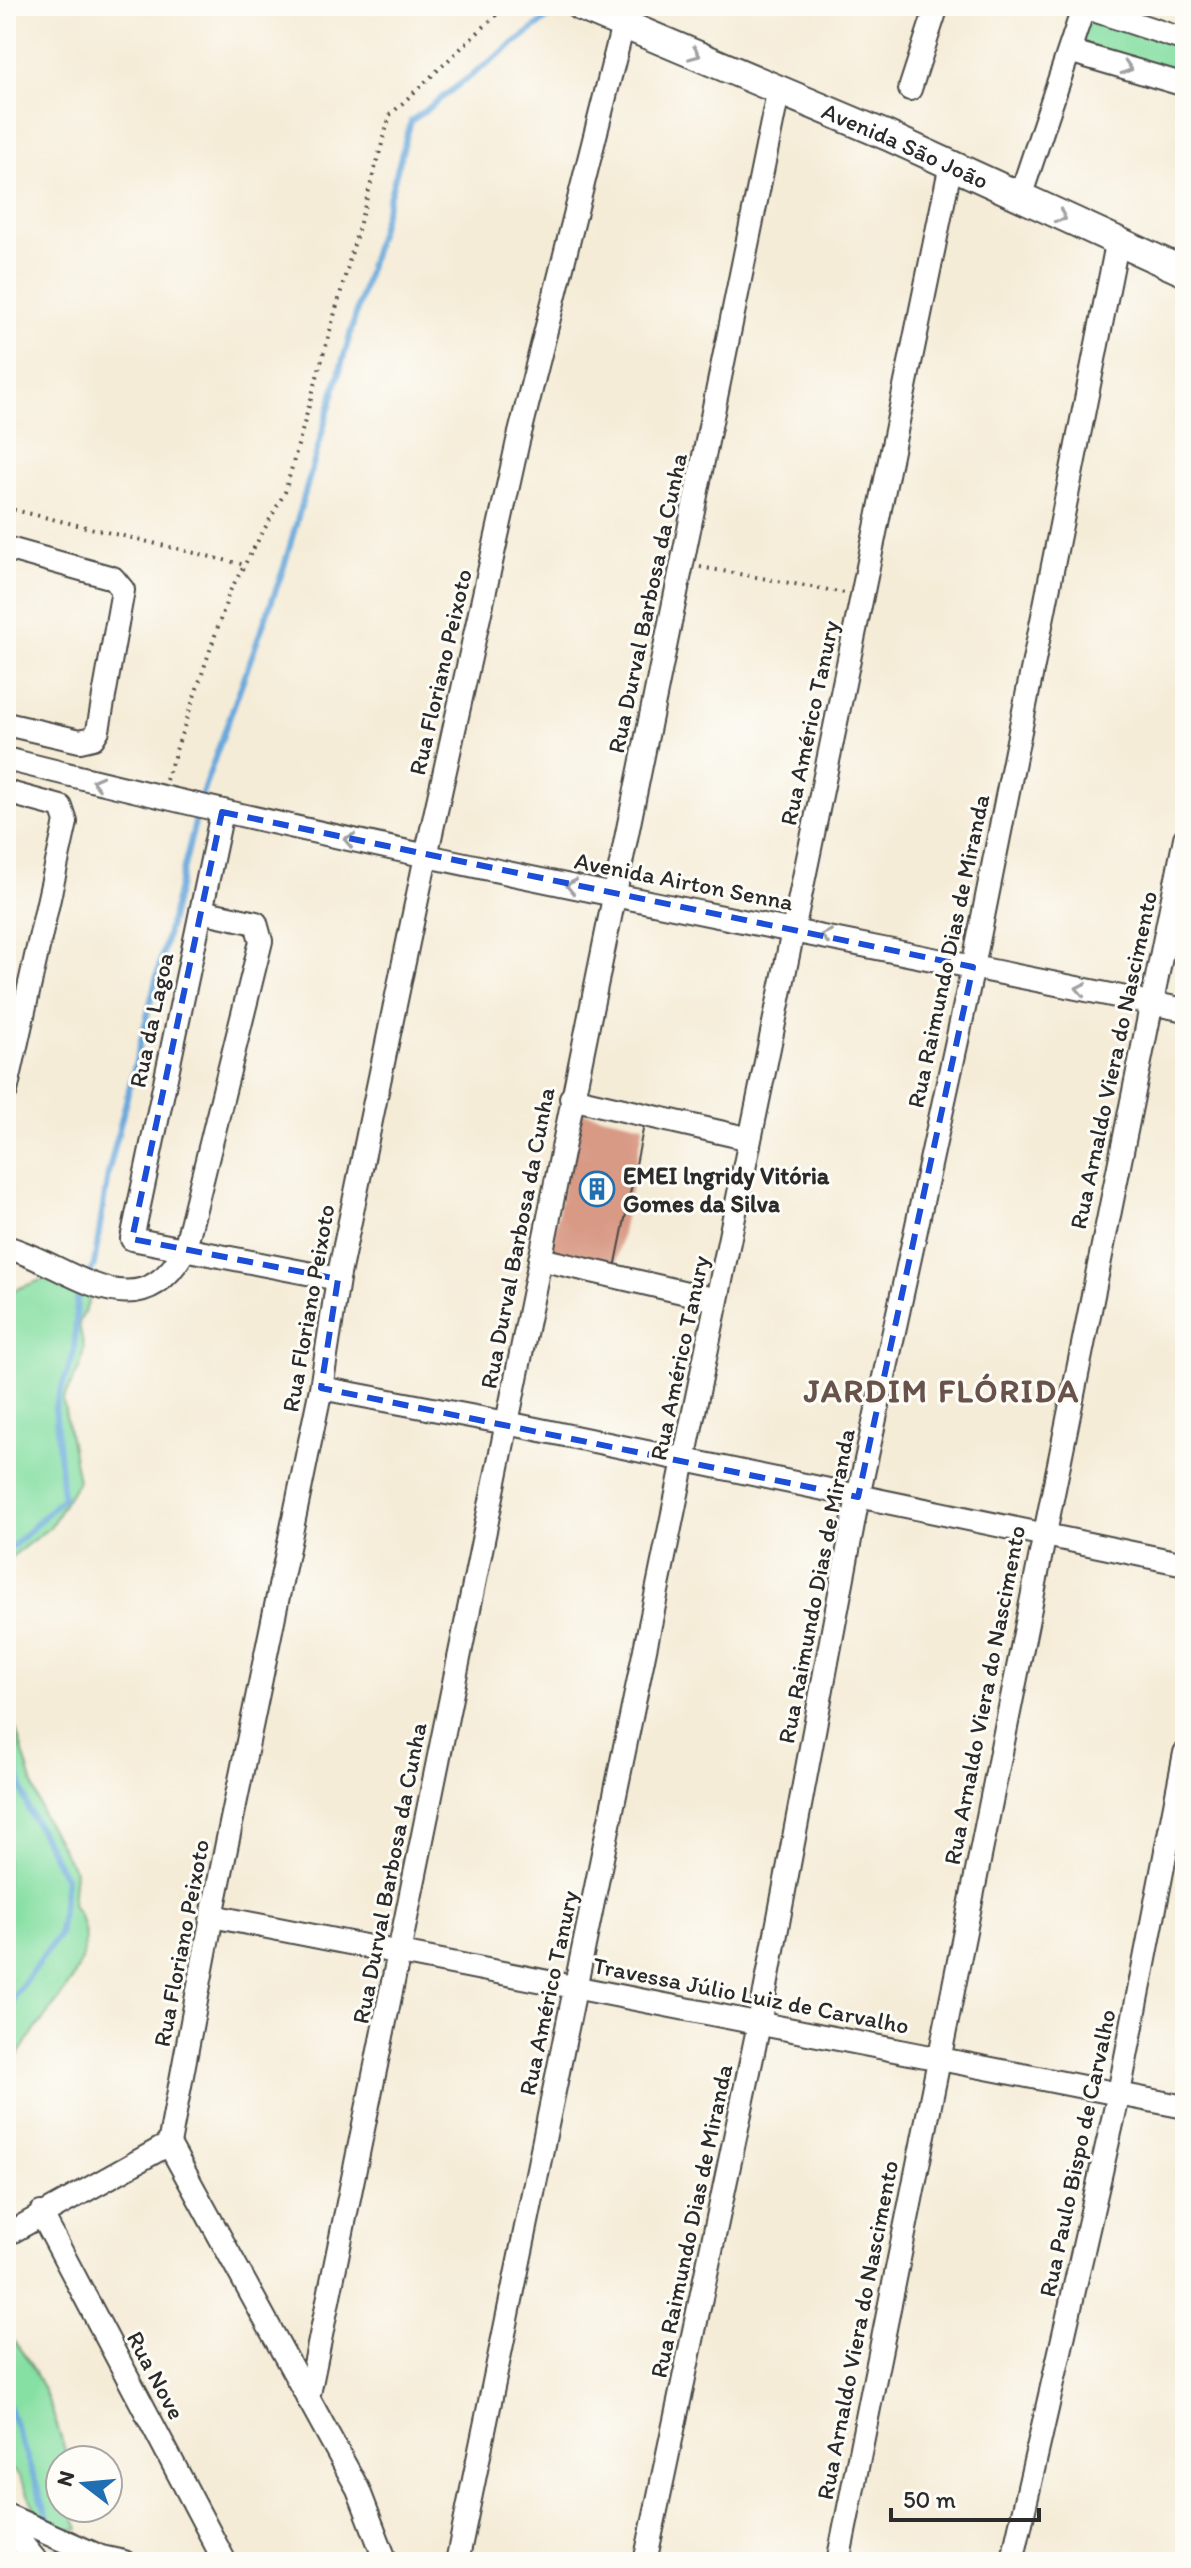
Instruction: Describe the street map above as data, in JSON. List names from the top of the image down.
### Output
{
  "streets": {
    "main road": ["Avenida São João"],
    "street": [
      "Rua Durval Barbosa da Cunha",
      "Rua Floriano Peixoto",
      "Rua Américo Tanury",
      "Avenida Airton Senna",
      "Rua Raimundo Dias de Miranda",
      "Rua da Lagoa",
      "Rua Arnaldo Viera do Nascimento",
      "Travessa Júlio Luiz de Carvalho",
      "Rua Paulo Bispo de Carvalho",
      "Rua Nove"
    ]
  },
  "crossings": [
    ["Avenida São João", "Rua Durval Barbosa da Cunha"],
    ["Avenida São João", "Rua Floriano Peixoto"],
    ["Avenida São João", "Rua Américo Tanury"],
    ["Avenida São João", "Rua Raimundo Dias de Miranda"],
    ["Rua Durval Barbosa da Cunha", "Avenida Airton Senna"],
    ["Rua Durval Barbosa da Cunha", "Travessa Júlio Luiz de Carvalho"],
    ["Rua Floriano Peixoto", "Avenida Airton Senna"],
    ["Rua Floriano Peixoto", "Travessa Júlio Luiz de Carvalho"],
    ["Rua Américo Tanury", "Avenida Airton Senna"],
    ["Rua Américo Tanury", "Travessa Júlio Luiz de Carvalho"],
    ["Avenida Airton Senna", "Rua Raimundo Dias de Miranda"],
    ["Avenida Airton Senna", "Rua da Lagoa"],
    ["Avenida Airton Senna", "Rua Arnaldo Viera do Nascimento"],
    ["Rua Raimundo Dias de Miranda", "Travessa Júlio Luiz de Carvalho"],
    ["Rua Arnaldo Viera do Nascimento", "Travessa Júlio Luiz de Carvalho"],
    ["Travessa Júlio Luiz de Carvalho", "Rua Paulo Bispo de Carvalho"]
  ],
  "one_way": ["Avenida São João", "Avenida Airton Senna"],
  "districts": ["JARDIM FLÓRIDA"],
  "places": {
    "building": ["EMEI lngridy Vitória Gomes da Silva"]
  },
  "scale_bar": "50 m",
  "north": "left"
}
